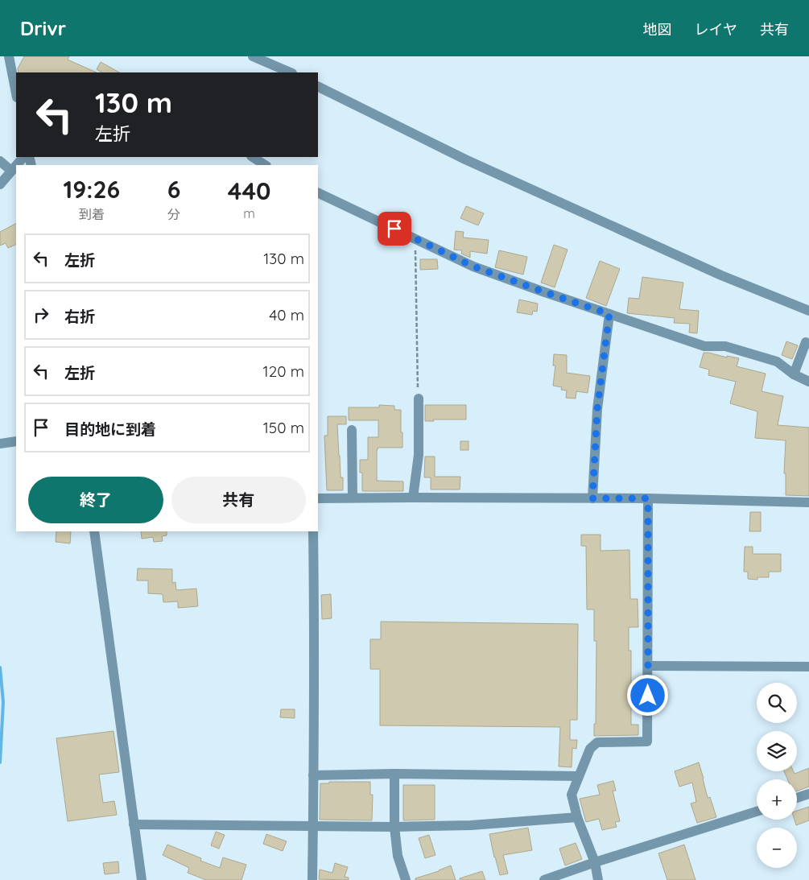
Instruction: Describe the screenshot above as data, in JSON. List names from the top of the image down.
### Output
{
  "page": {
    "header": "Drivr",
    "nav": ["地図", "レイヤ", "共有"],
    "turn": ["130 m", "左折"],
    "eta": [
      "19:26",
      "到着",
      "6",
      "分",
      "440",
      "m"
    ],
    "list": [
      {
        "name": "左折",
        "value": "130 m"
      },
      {
        "name": "右折",
        "value": "40 m"
      },
      {
        "name": "左折",
        "value": "120 m"
      },
      {
        "name": "目的地に到着",
        "value": "150 m"
      }
    ],
    "buttons": ["終了", "共有"],
    "map_buttons": ["+", "−"]
  }
}
